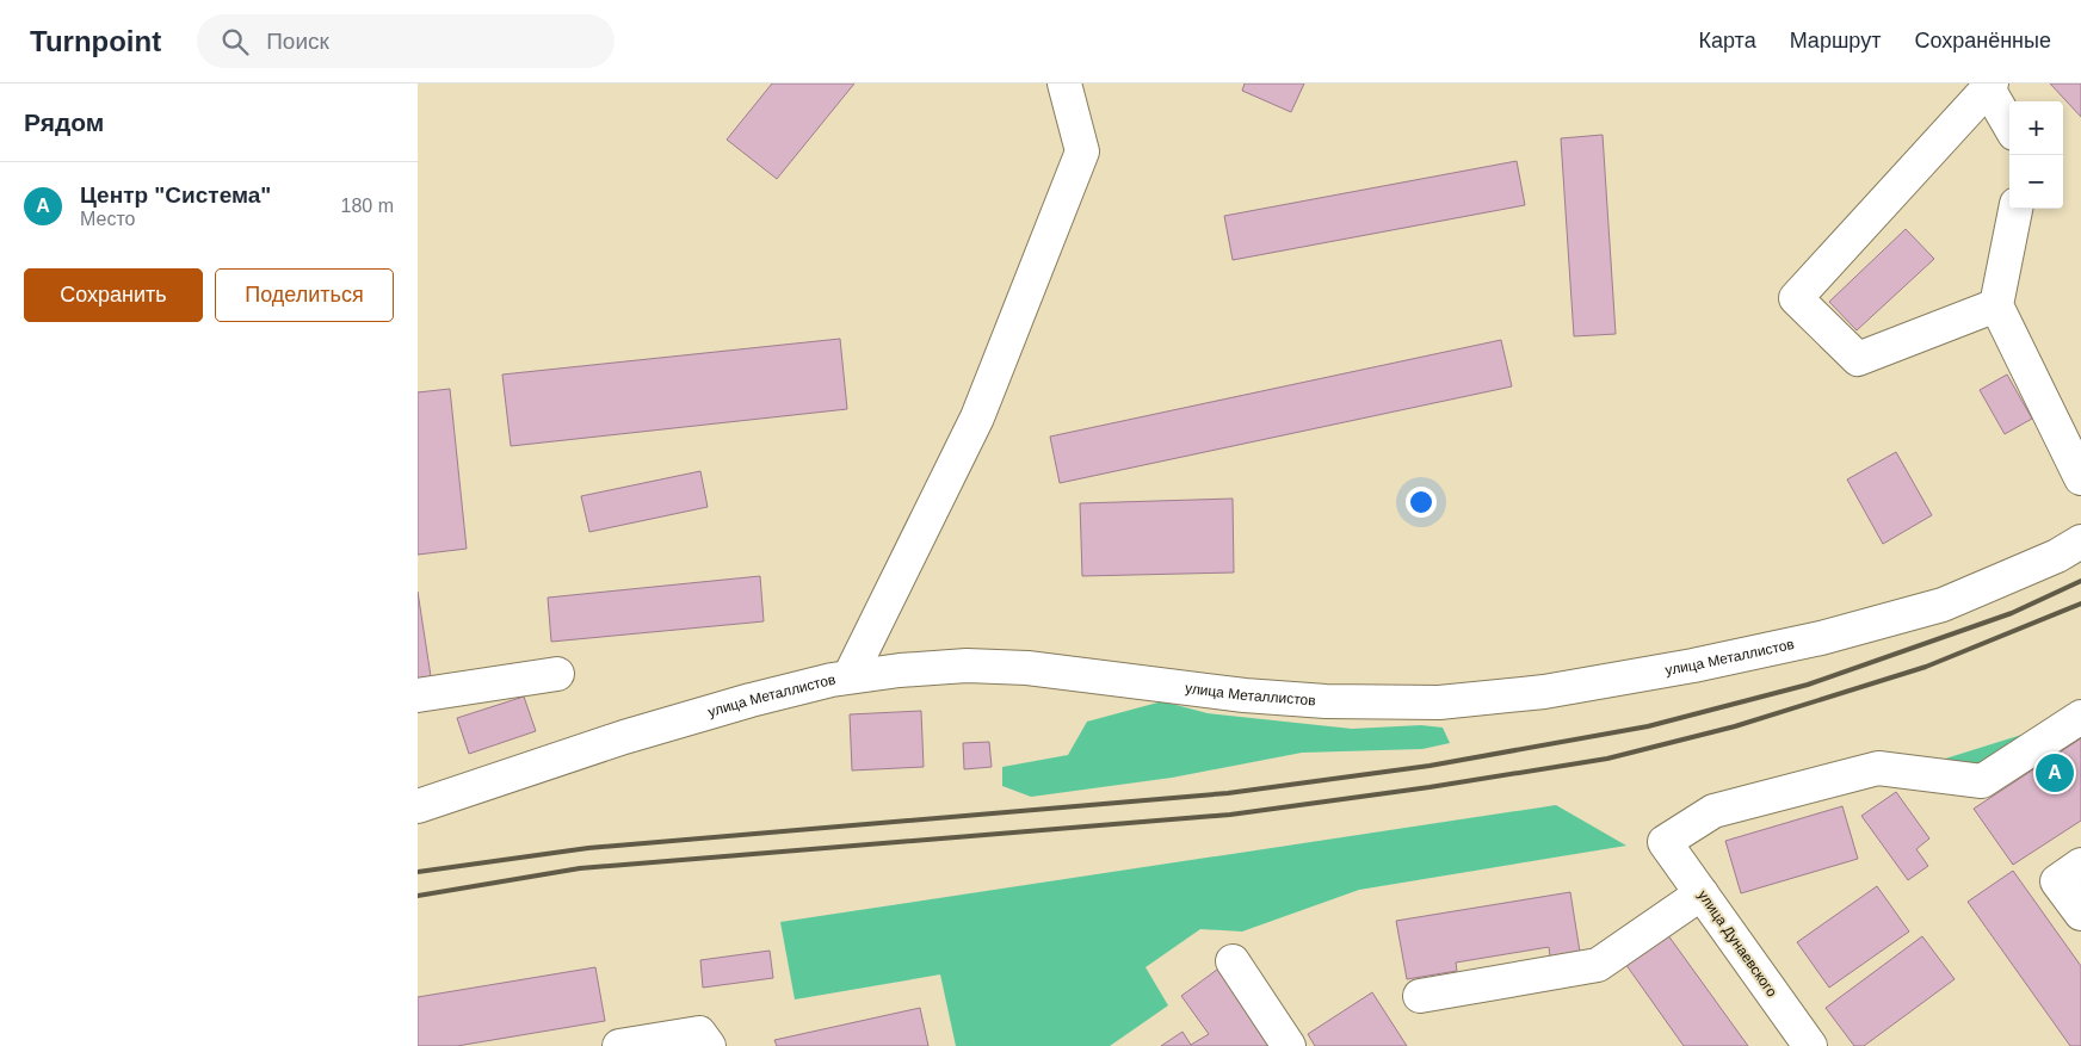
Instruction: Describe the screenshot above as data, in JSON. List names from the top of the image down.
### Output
{
  "streets": {
    "main road": ["улица Металлистов", "улица Дунаевского"]
  },
  "page": {
    "header": "Turnpoint",
    "search": "Поиск",
    "nav": ["Карта", "Маршрут", "Сохранённые"],
    "heading": "Рядом",
    "map_buttons": ["+", "−"],
    "list": [
      {
        "mark": "A",
        "name": "Центр \"Система\"",
        "note": "Место",
        "value": "180 m"
      }
    ],
    "buttons": ["Сохранить", "Поделиться"],
    "pins": "A"
  }
}
